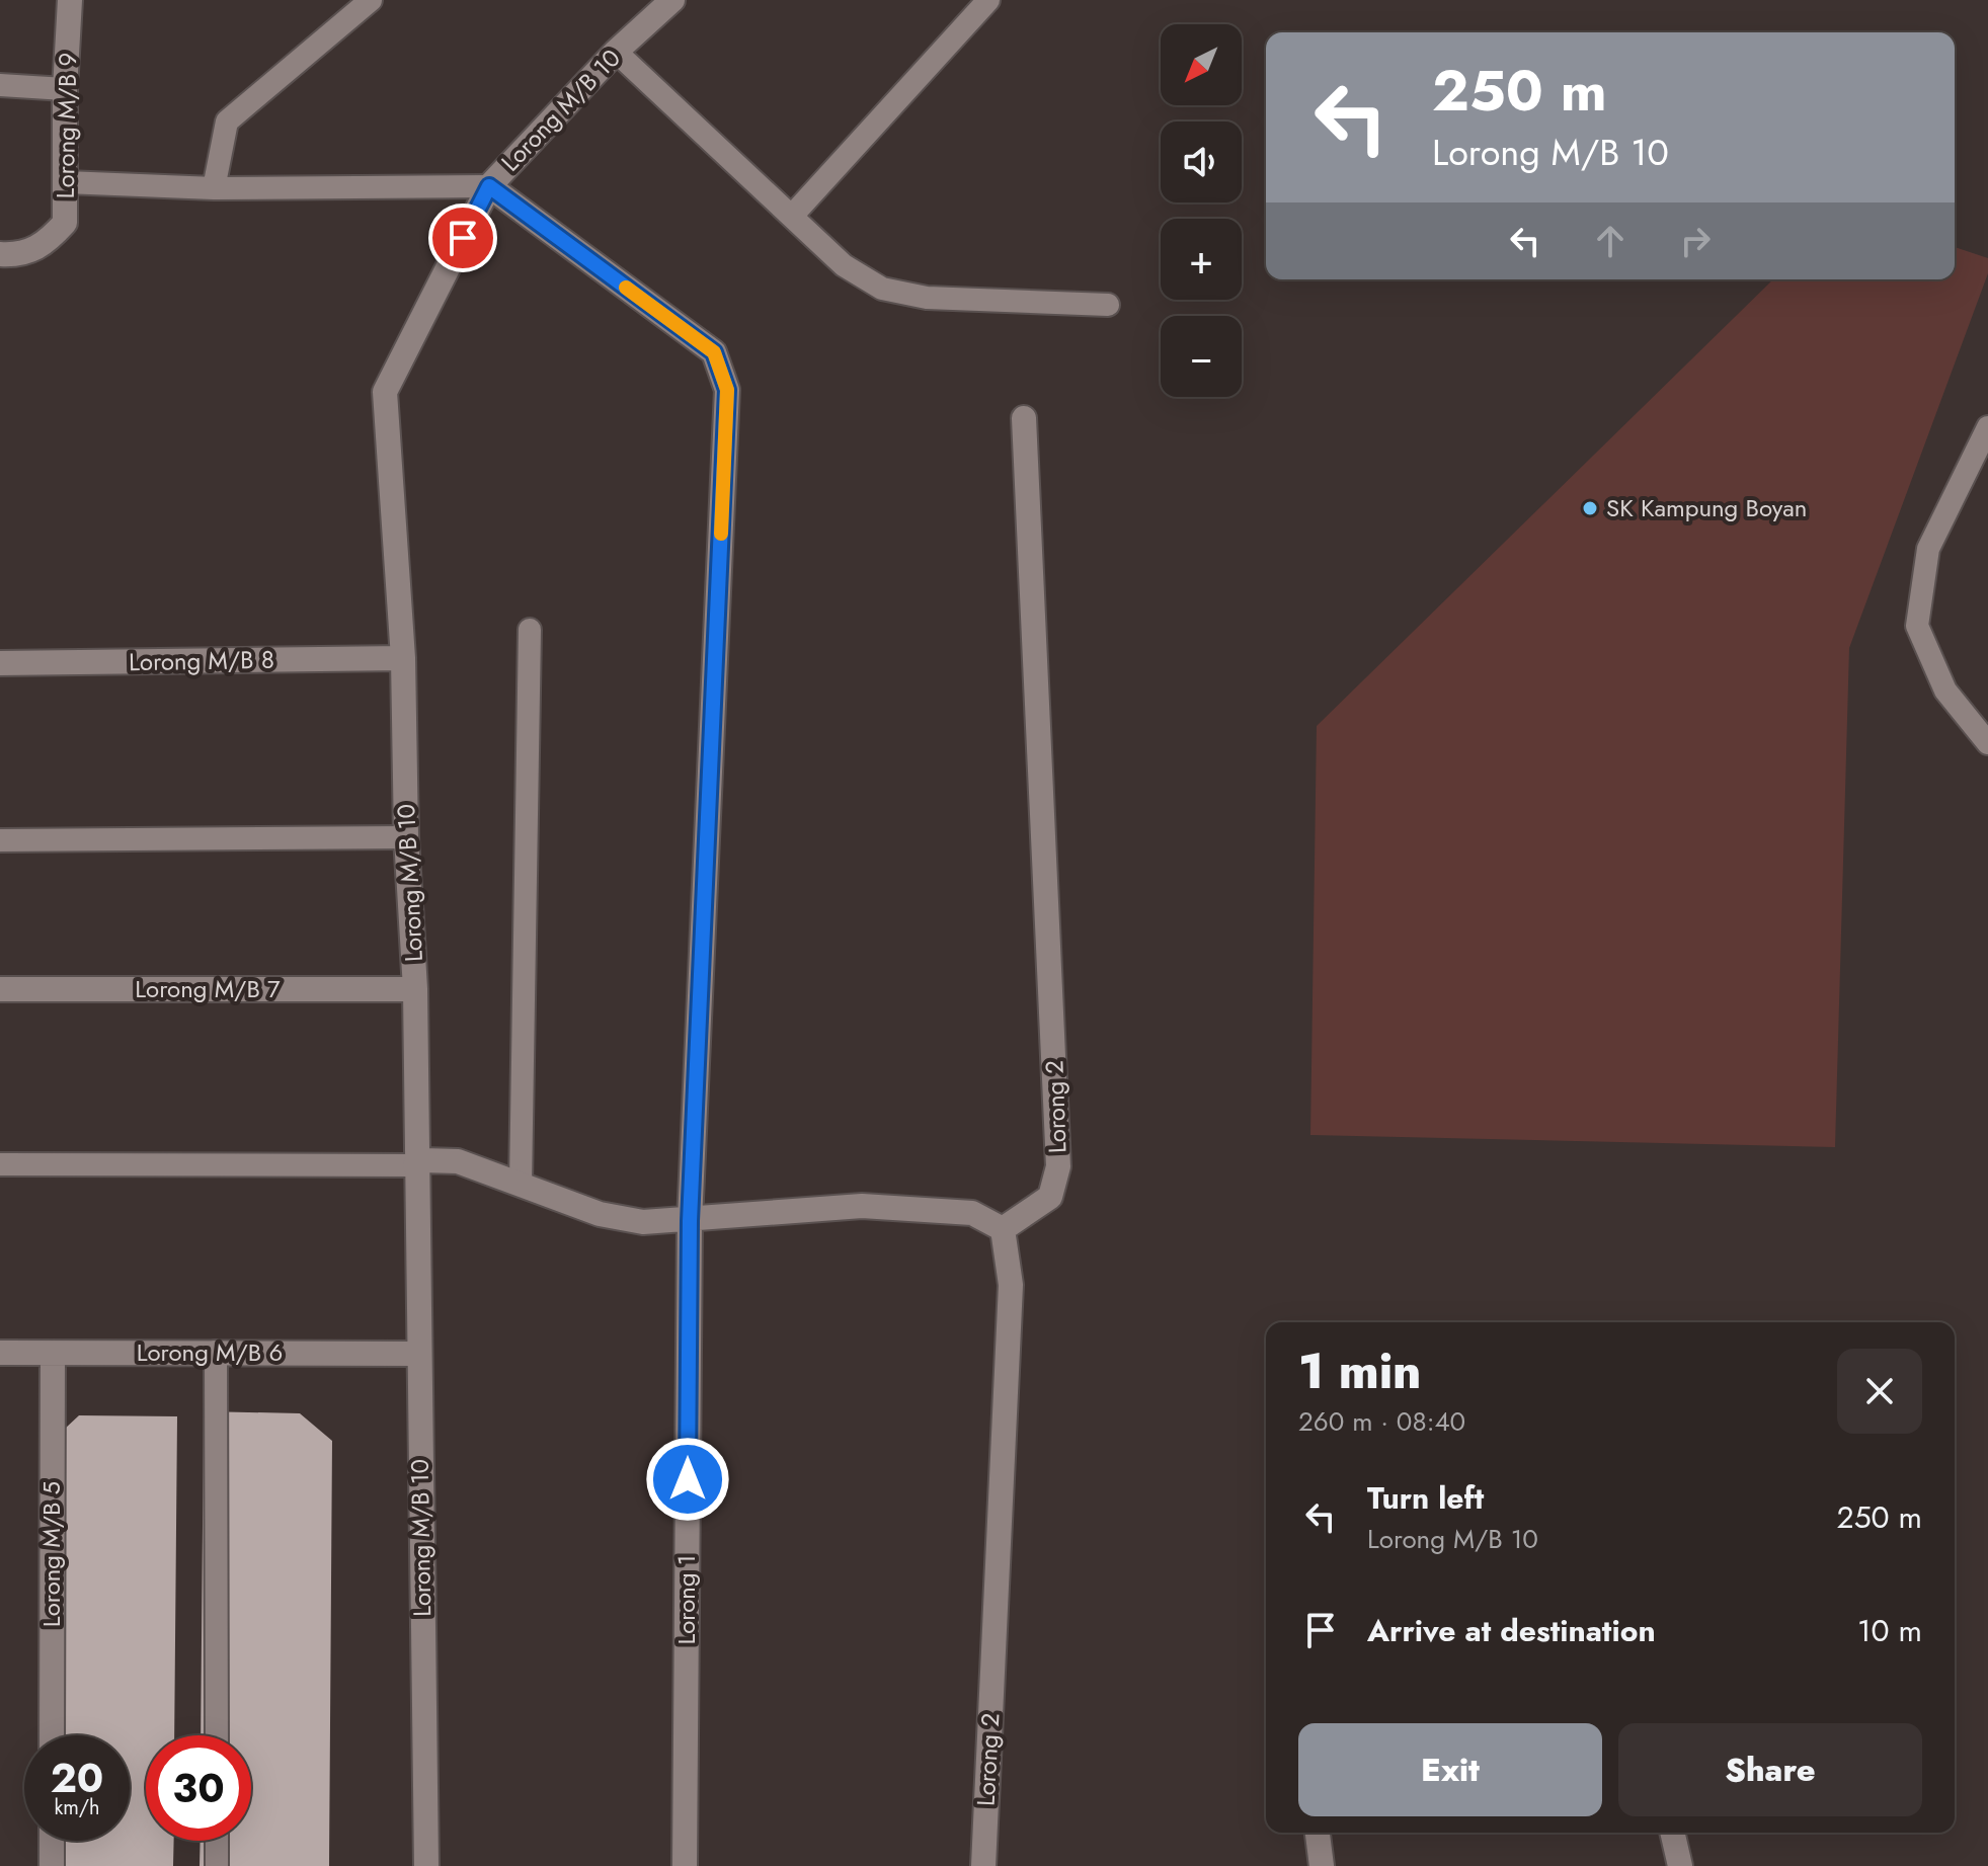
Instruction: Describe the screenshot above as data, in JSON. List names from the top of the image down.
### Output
{
  "streets": {
    "street": [
      "Lorong M/B 10",
      "Lorong M/B 9",
      "Lorong M/B 8",
      "Lorong M/B 7",
      "Lorong 2",
      "Lorong M/B 6",
      "Lorong M/B 5",
      "Lorong 1"
    ]
  },
  "crossings": [
    ["Lorong M/B 10", "Lorong M/B 8"],
    ["Lorong M/B 10", "Lorong M/B 7"],
    ["Lorong M/B 10", "Lorong M/B 6"],
    ["Lorong M/B 10", "Lorong 1"],
    ["Lorong M/B 6", "Lorong M/B 5"]
  ],
  "places": ["SK Kampung Boyan"],
  "north": "bottom left",
  "page": {
    "map_buttons": ["+", "−"],
    "turn": ["250 m", "Lorong M/B 10"],
    "heading": ["1 min", "260 m · 08:40"],
    "list": [
      {
        "name": "Turn left",
        "note": "Lorong M/B 10",
        "value": "250 m"
      },
      {
        "name": "Arrive at destination",
        "value": "10 m"
      }
    ],
    "buttons": ["Exit", "Share"],
    "speed": "20 km/h",
    "limit": "30"
  }
}
